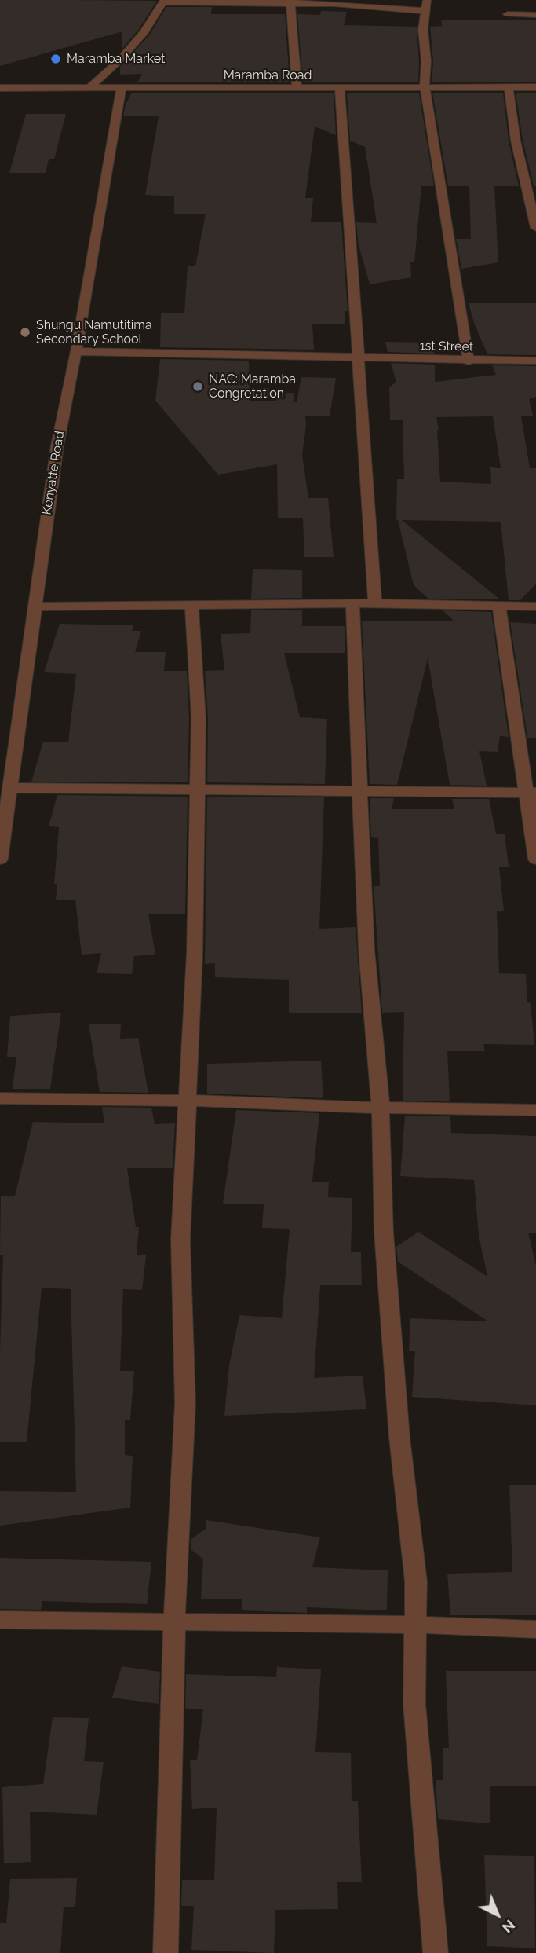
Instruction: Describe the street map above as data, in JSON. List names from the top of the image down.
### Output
{
  "streets": {
    "street": ["Maramba Road", "1st Street", "Kenyatte Road"]
  },
  "crossings": [
    ["Maramba Road", "Kenyatte Road"],
    ["1st Street", "Kenyatte Road"]
  ],
  "places": ["Maramba Market", "Shungu Namutitima Secondary School", "NAC: Maramba Congretation"],
  "north": "bottom right"
}
